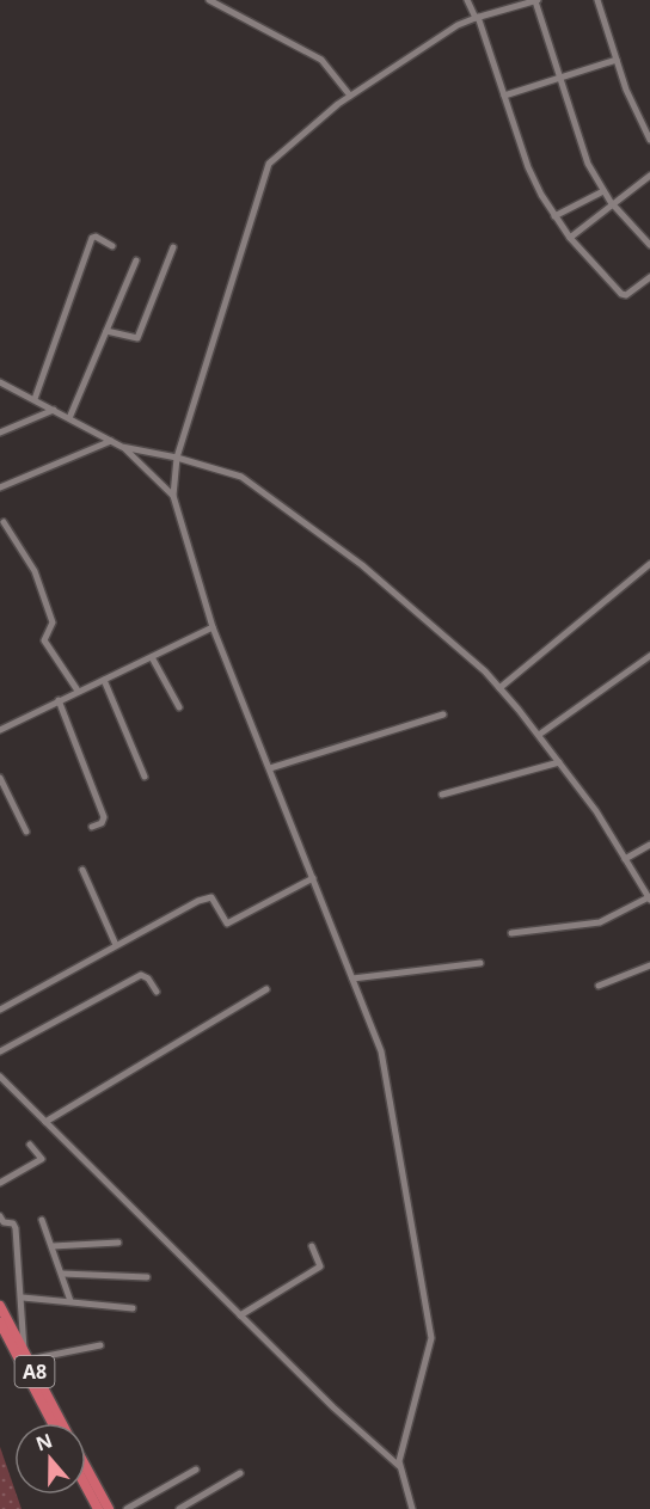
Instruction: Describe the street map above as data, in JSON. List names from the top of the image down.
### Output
{
  "streets": {
    "highway": ["A8"]
  },
  "north": "top"
}
